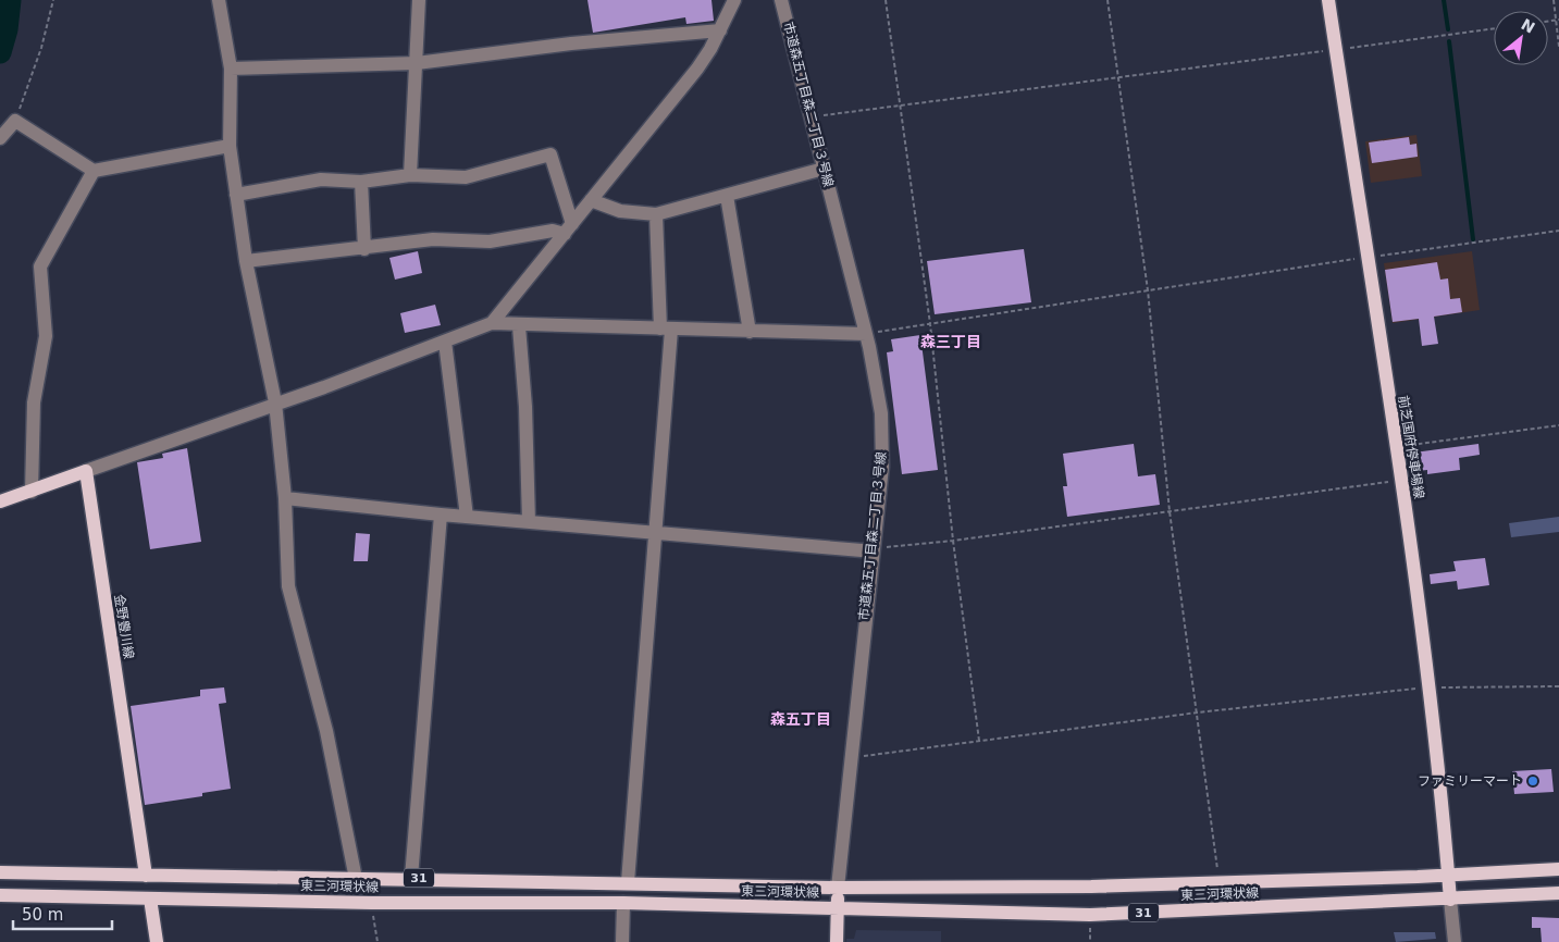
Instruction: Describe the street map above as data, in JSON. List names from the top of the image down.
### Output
{
  "streets": {
    "main road": [
      "前芝国府停車場線",
      "金野豊川線",
      "31",
      "東三河環状線"
    ],
    "street": ["市道森五丁目森二丁目３号線"]
  },
  "crossings": [
    ["市道森五丁目森二丁目３号線", "東三河環状線"],
    ["前芝国府停車場線", "東三河環状線"],
    ["金野豊川線", "東三河環状線"]
  ],
  "districts": ["森三丁目", "森五丁目"],
  "places": ["ファミリーマート"],
  "scale_bar": "50 m",
  "north": "top right"
}
